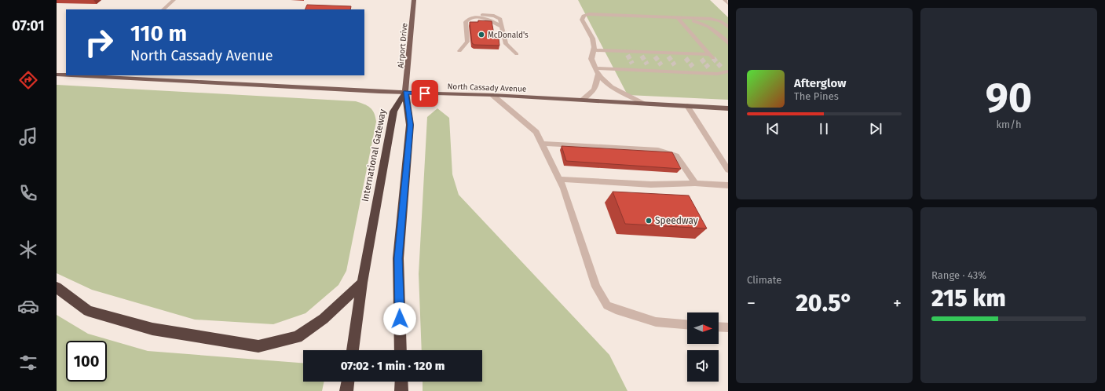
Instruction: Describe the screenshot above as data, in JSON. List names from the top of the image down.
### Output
{
  "streets": {
    "highway": ["International Gateway"],
    "main road": ["Airport Drive", "North Cassady Avenue"]
  },
  "crossings": [
    ["Airport Drive", "North Cassady Avenue"],
    ["Airport Drive", "International Gateway"],
    ["North Cassady Avenue", "International Gateway"]
  ],
  "places": ["McDonald's", "Speedway"],
  "north": "right",
  "page": {
    "tabs": "07:01",
    "tile": [
      ["90", "km/h"],
      "Climate",
      ["Range · 43%", "215 km"]
    ],
    "turn": ["110 m", "North Cassady Avenue"],
    "song": ["Afterglow", "The Pines"],
    "heat": ["−", "20.5°", "+"],
    "limit": "100",
    "trip": "07:02 · 1 min · 120 m"
  }
}
